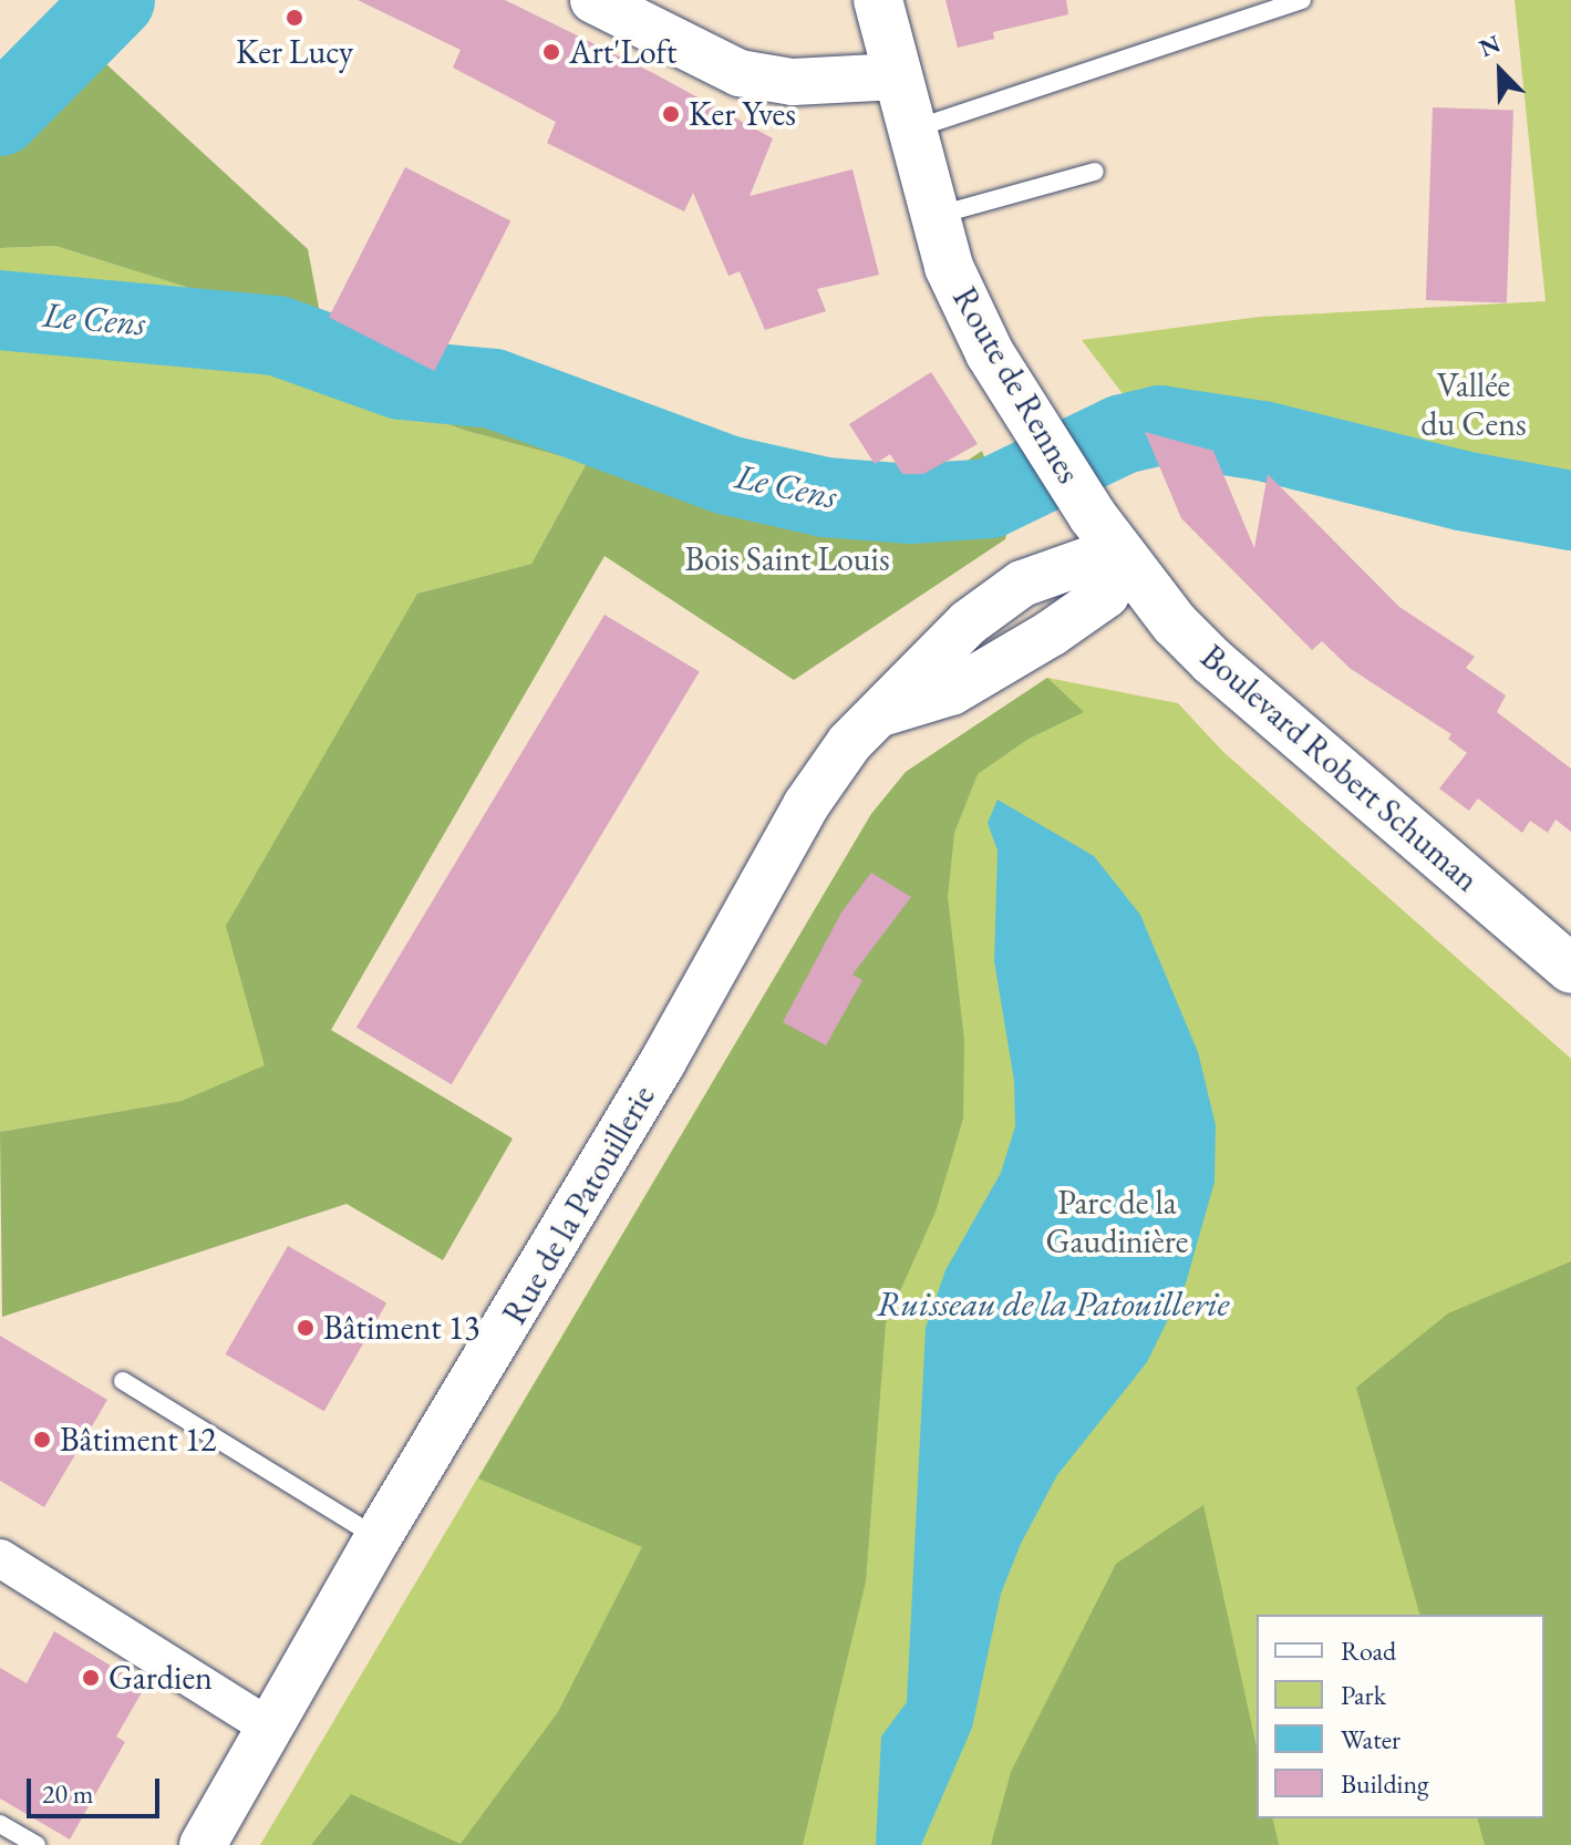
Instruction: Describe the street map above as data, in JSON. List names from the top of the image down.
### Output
{
  "streets": {
    "main road": ["Route de Rennes", "Boulevard Robert Schuman"],
    "street": ["Rue de la Patouillerie"]
  },
  "crossings": [
    ["Route de Rennes", "Boulevard Robert Schuman"],
    ["Route de Rennes", "Rue de la Patouillerie"],
    ["Boulevard Robert Schuman", "Rue de la Patouillerie"]
  ],
  "water": ["Le Cens", "Ruisseau de la Patouillerie"],
  "parks": ["Vallée du Cens", "Bois Saint Louis", "Parc de la Gaudinière"],
  "places": [
    "Ker Lucy",
    "Art'Loft",
    "Ker Yves",
    "Bâtiment 13",
    "Bâtiment 12",
    "Gardien"
  ],
  "legend": [
    "Road",
    "Park",
    "Water",
    "Building"
  ],
  "scale_bar": "20 m",
  "north": "top left"
}
